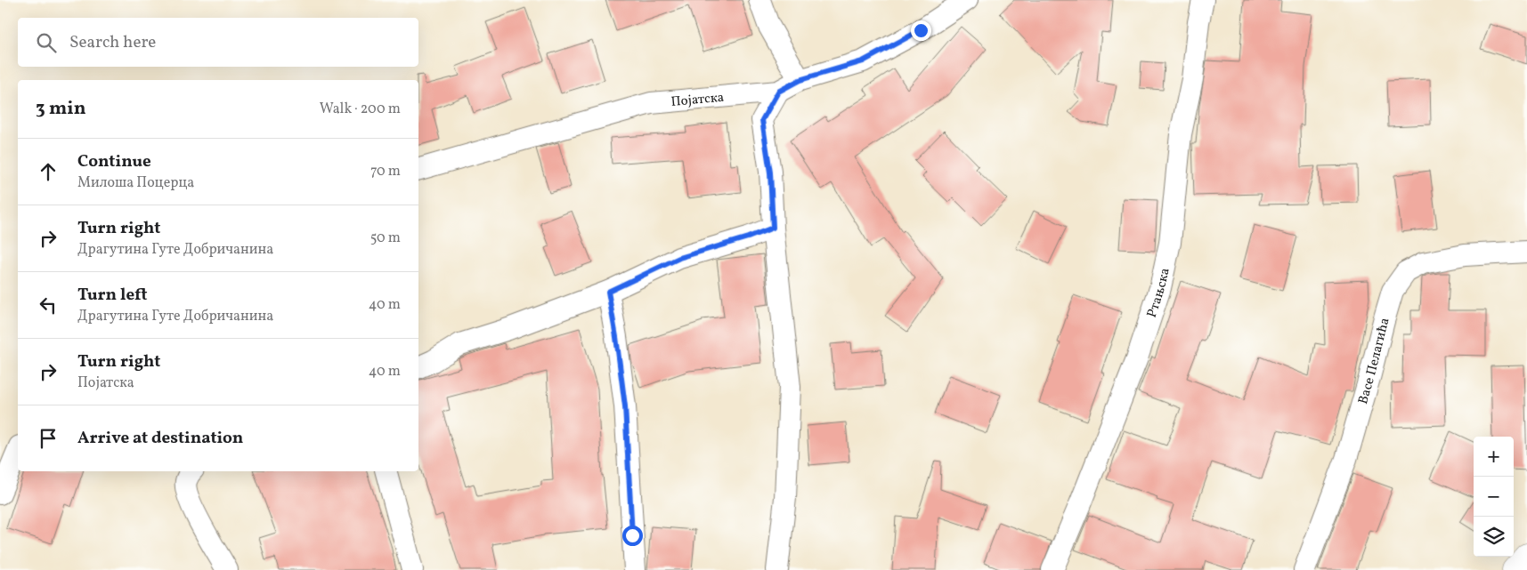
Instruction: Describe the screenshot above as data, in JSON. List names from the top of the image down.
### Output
{
  "streets": {
    "street": ["Појатска", "Ртањска", "Васе Пелагића"]
  },
  "page": {
    "search": "Search here",
    "heading": ["3 min", "Walk · 200 m"],
    "list": [
      ["Continue", "Милоша Поцерца", "70 m"],
      ["Turn right", "Драгутина Гуте Добричанина", "50 m"],
      ["Turn left", "Драгутина Гуте Добричанина", "40 m"],
      ["Turn right", "Појатска", "40 m"],
      "Arrive at destination"
    ],
    "map_buttons": ["+", "−"]
  }
}
